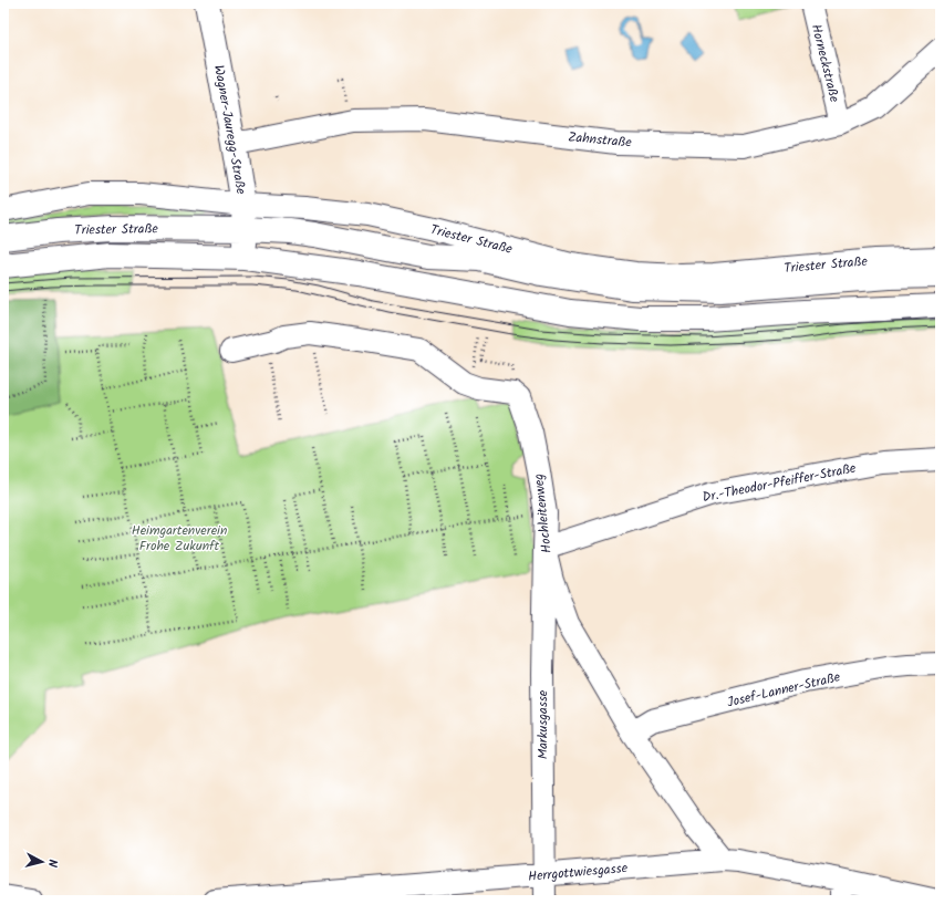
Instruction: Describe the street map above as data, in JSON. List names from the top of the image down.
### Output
{
  "streets": {
    "main road": ["Wagner-Jauregg-Straße", "Triester Straße"],
    "street": [
      "Horneckstraße",
      "Zahnstraße",
      "Dr.-Theodor-Pfeiffer-Straße",
      "Hochleitenweg",
      "Josef-Lanner-Straße",
      "Markusgasse",
      "Herrgottwiesgasse"
    ]
  },
  "crossings": [
    ["Horneckstraße", "Zahnstraße"],
    ["Wagner-Jauregg-Straße", "Zahnstraße"],
    ["Wagner-Jauregg-Straße", "Triester Straße"],
    ["Dr.-Theodor-Pfeiffer-Straße", "Hochleitenweg"],
    ["Dr.-Theodor-Pfeiffer-Straße", "Markusgasse"],
    ["Hochleitenweg", "Josef-Lanner-Straße"],
    ["Hochleitenweg", "Markusgasse"],
    ["Hochleitenweg", "Herrgottwiesgasse"],
    ["Markusgasse", "Herrgottwiesgasse"]
  ],
  "parks": ["Heimgartenverein Frohe Zukunft"],
  "north": "right"
}
